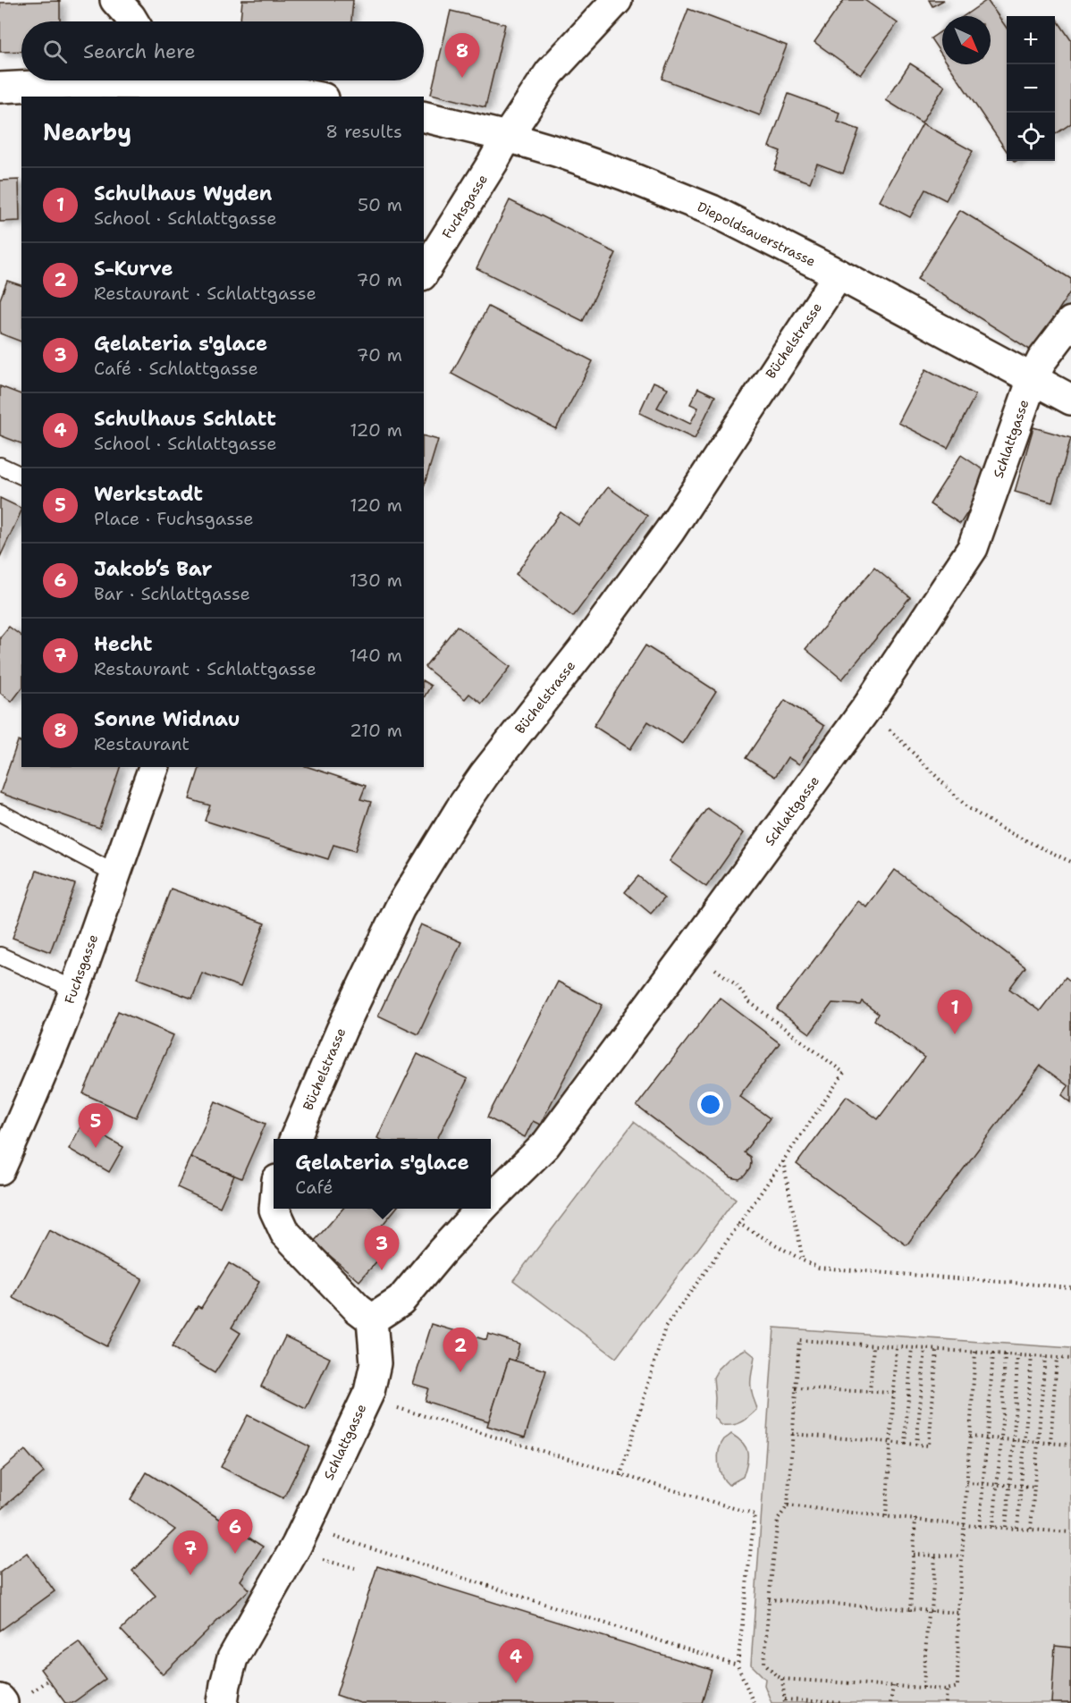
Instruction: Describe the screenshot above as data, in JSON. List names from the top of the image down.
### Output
{
  "streets": {
    "street": [
      "Fuchsgasse",
      "Diepoldsauerstrasse",
      "Büchelstrasse",
      "Schlattgasse"
    ]
  },
  "crossings": [
    ["Fuchsgasse", "Diepoldsauerstrasse"],
    ["Diepoldsauerstrasse", "Büchelstrasse"],
    ["Diepoldsauerstrasse", "Schlattgasse"]
  ],
  "north": "bottom right",
  "page": {
    "map_buttons": ["+", "−"],
    "search": "Search here",
    "pins": [
      "8",
      "1",
      "5",
      "3",
      "2",
      "6",
      "7",
      "4"
    ],
    "heading": ["Nearby", "8 results"],
    "list": [
      {
        "mark": "1",
        "name": "Schulhaus Wyden",
        "note": "School · Schlattgasse",
        "value": "50 m"
      },
      {
        "mark": "2",
        "name": "S-Kurve",
        "note": "Restaurant · Schlattgasse",
        "value": "70 m"
      },
      {
        "mark": "3",
        "name": "Gelateria s'glace",
        "note": "Café · Schlattgasse",
        "value": "70 m"
      },
      {
        "mark": "4",
        "name": "Schulhaus Schlatt",
        "note": "School · Schlattgasse",
        "value": "120 m"
      },
      {
        "mark": "5",
        "name": "Werkstadt",
        "note": "Place · Fuchsgasse",
        "value": "120 m"
      },
      {
        "mark": "6",
        "name": "Jakob‘s Bar",
        "note": "Bar · Schlattgasse",
        "value": "130 m"
      },
      {
        "mark": "7",
        "name": "Hecht",
        "note": "Restaurant · Schlattgasse",
        "value": "140 m"
      },
      {
        "mark": "8",
        "name": "Sonne Widnau",
        "note": "Restaurant",
        "value": "210 m"
      }
    ],
    "popup": ["Gelateria s'glace", "Café"]
  }
}
